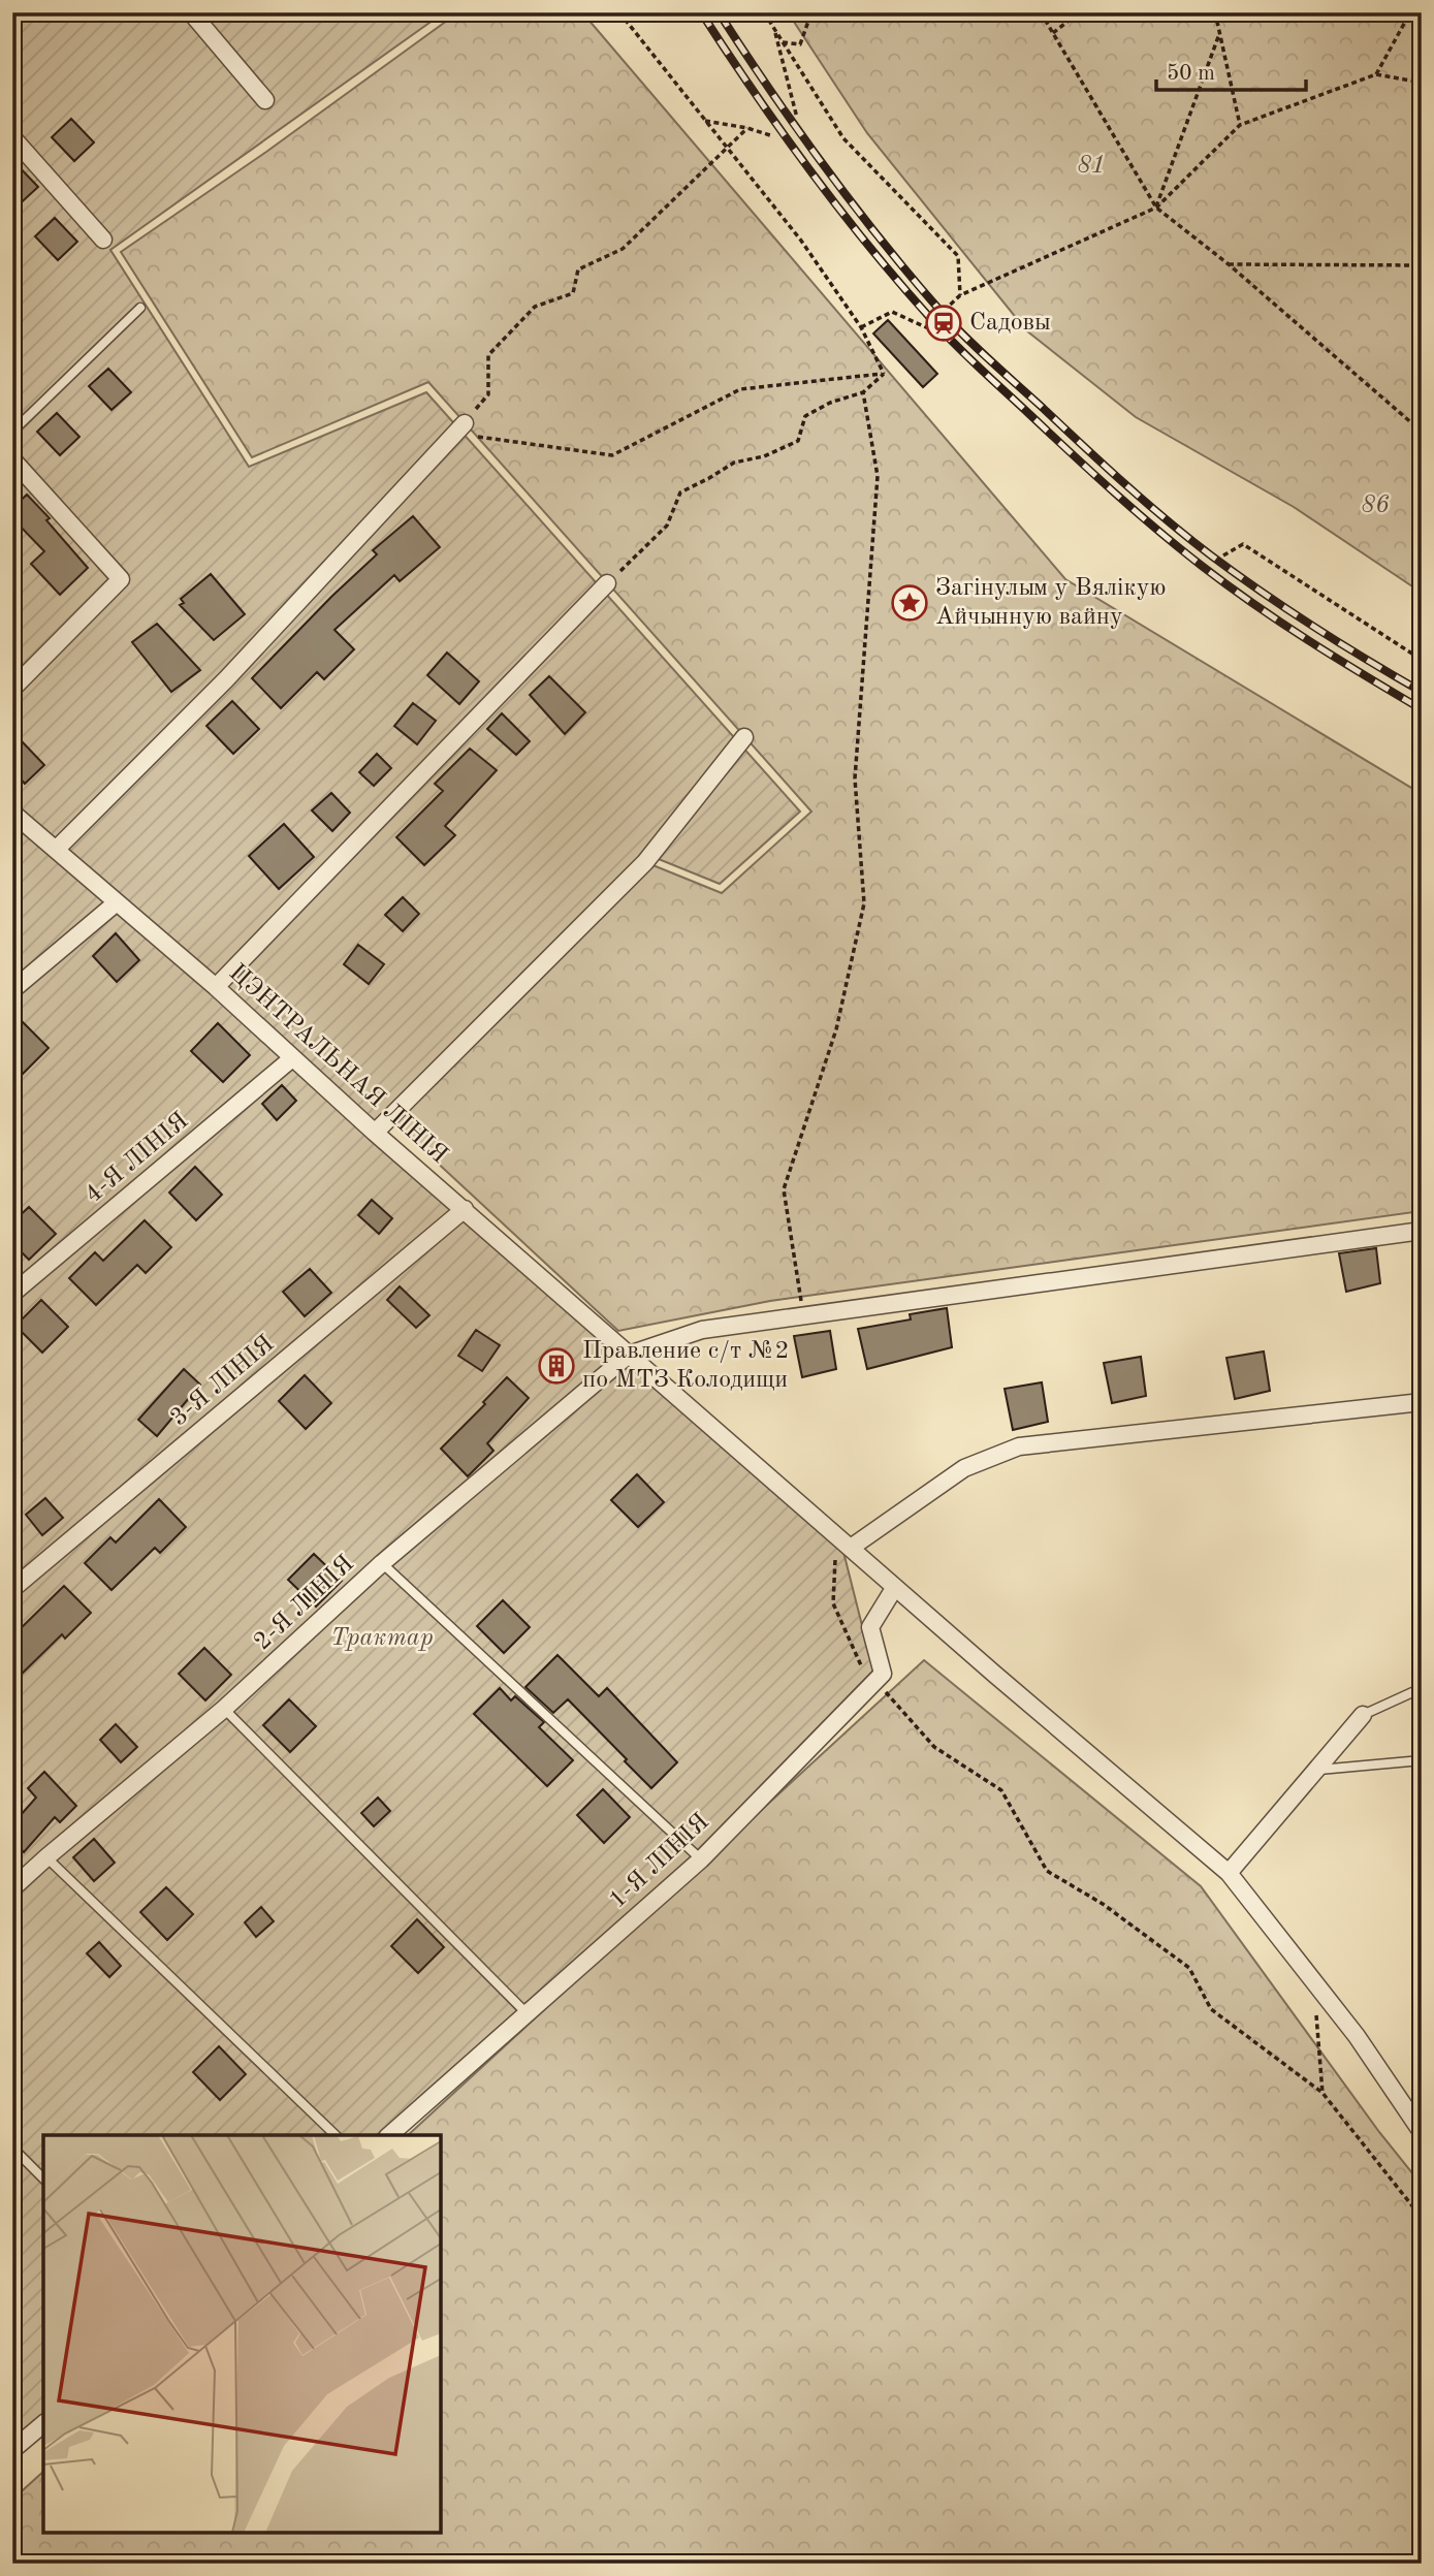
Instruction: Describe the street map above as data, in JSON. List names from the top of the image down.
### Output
{
  "streets": {
    "street": [
      "ЦЭНТРАЛЬНАЯ ЛІНІЯ",
      "4-Я ЛІНІЯ",
      "3-Я ЛІНІЯ",
      "2-Я ЛІНІЯ",
      "1-Я ЛІНІЯ"
    ]
  },
  "crossings": [
    ["ЦЭНТРАЛЬНАЯ ЛІНІЯ", "4-Я ЛІНІЯ"],
    ["ЦЭНТРАЛЬНАЯ ЛІНІЯ", "3-Я ЛІНІЯ"],
    ["ЦЭНТРАЛЬНАЯ ЛІНІЯ", "2-Я ЛІНІЯ"]
  ],
  "parks": ["81", "86", "Трактар"],
  "places": {
    "station": ["Садовы"],
    "place": ["Загінулым у Вялікую Айчынную вайну"],
    "building": ["Правление с/т №2 по МТЗ Колодищи"]
  },
  "scale_bar": "50 m"
}
